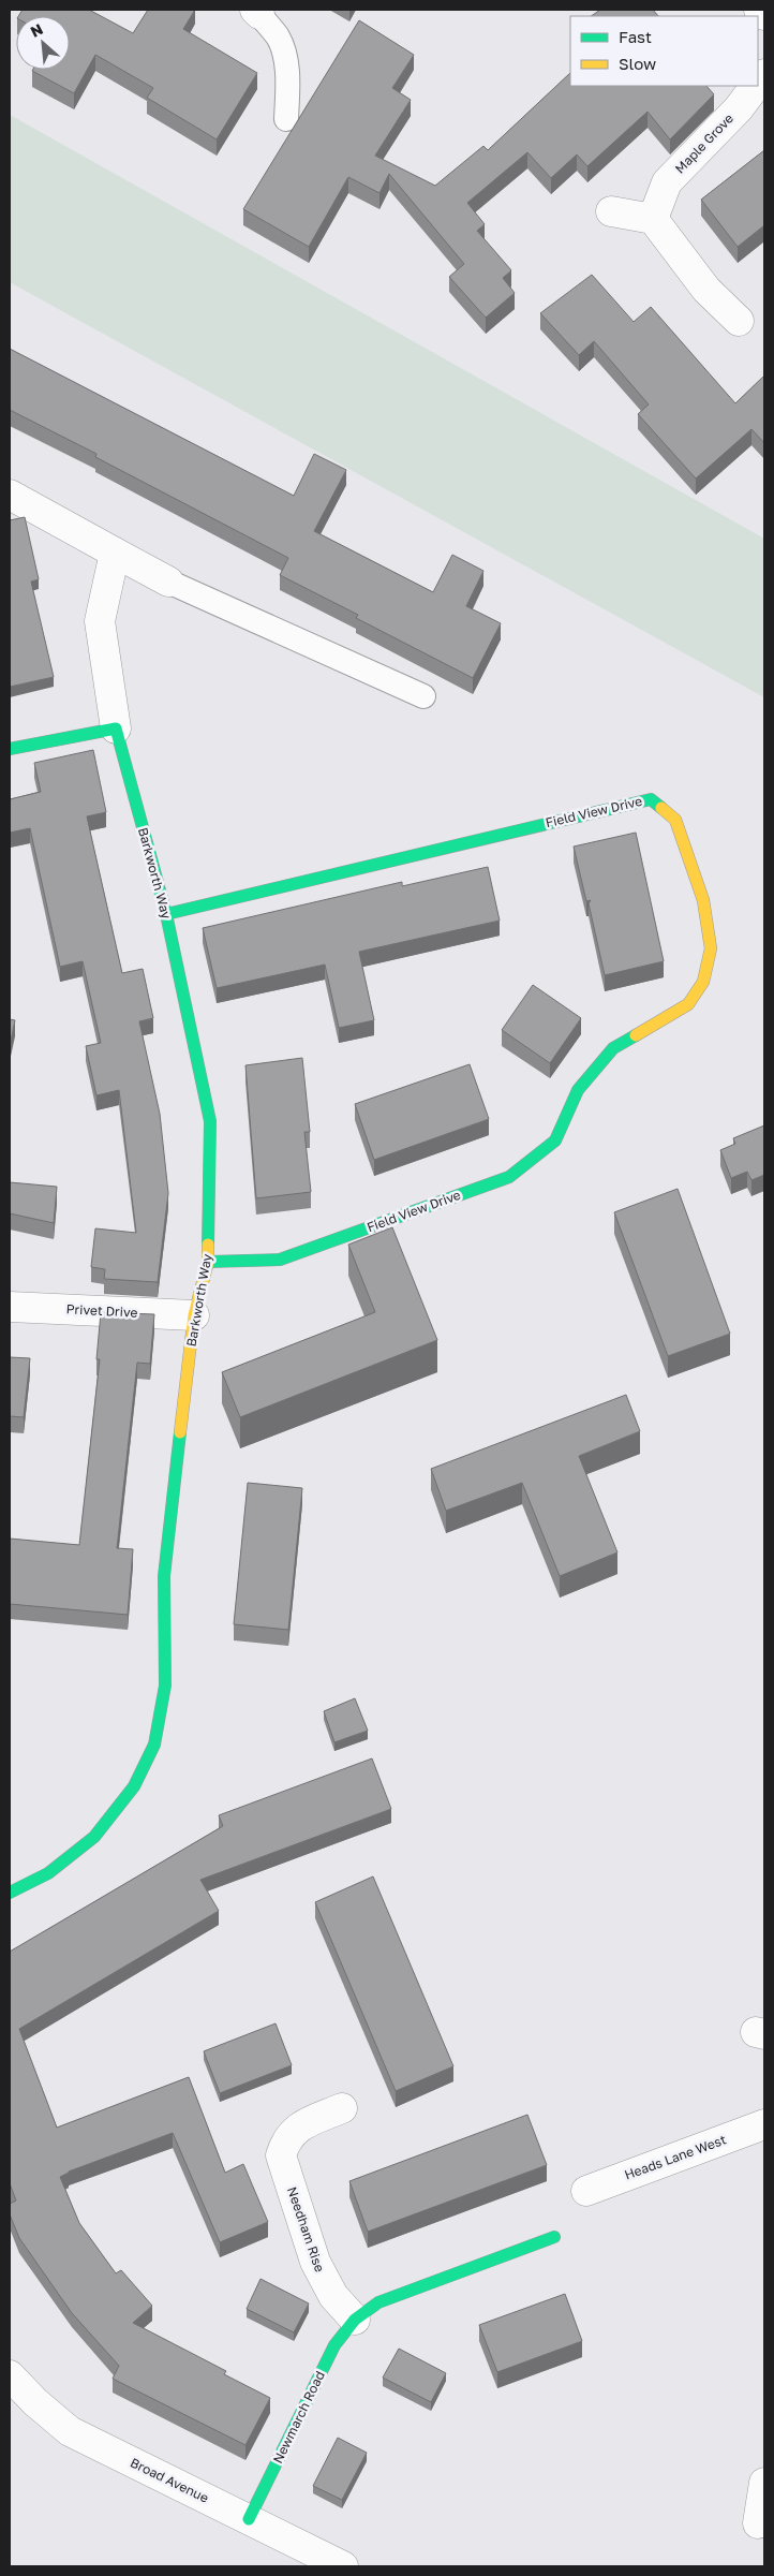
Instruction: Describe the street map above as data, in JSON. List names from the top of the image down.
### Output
{
  "streets": {
    "street": [
      "Maple Grove",
      "Field View Drive",
      "Barkworth Way",
      "Privet Drive",
      "Heads Lane West",
      "Needham Rise",
      "Newmarch Road",
      "Broad Avenue"
    ]
  },
  "crossings": [
    ["Field View Drive", "Barkworth Way"],
    ["Barkworth Way", "Privet Drive"],
    ["Needham Rise", "Newmarch Road"],
    ["Newmarch Road", "Broad Avenue"]
  ],
  "legend": ["Fast", "Slow"],
  "north": "top left"
}
